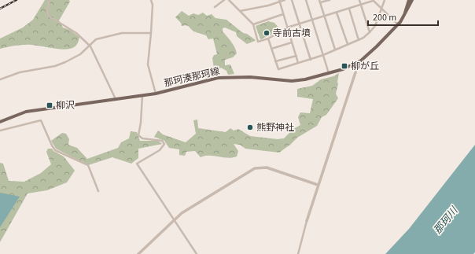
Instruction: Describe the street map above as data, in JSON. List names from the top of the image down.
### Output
{
  "streets": {
    "main road": ["那珂湊那珂線"]
  },
  "water": ["那珂川"],
  "places": {
    "other": ["寺前古墳", "熊野神社"],
    "transit": ["柳が丘", "柳沢"]
  },
  "scale_bar": "200 m"
}
